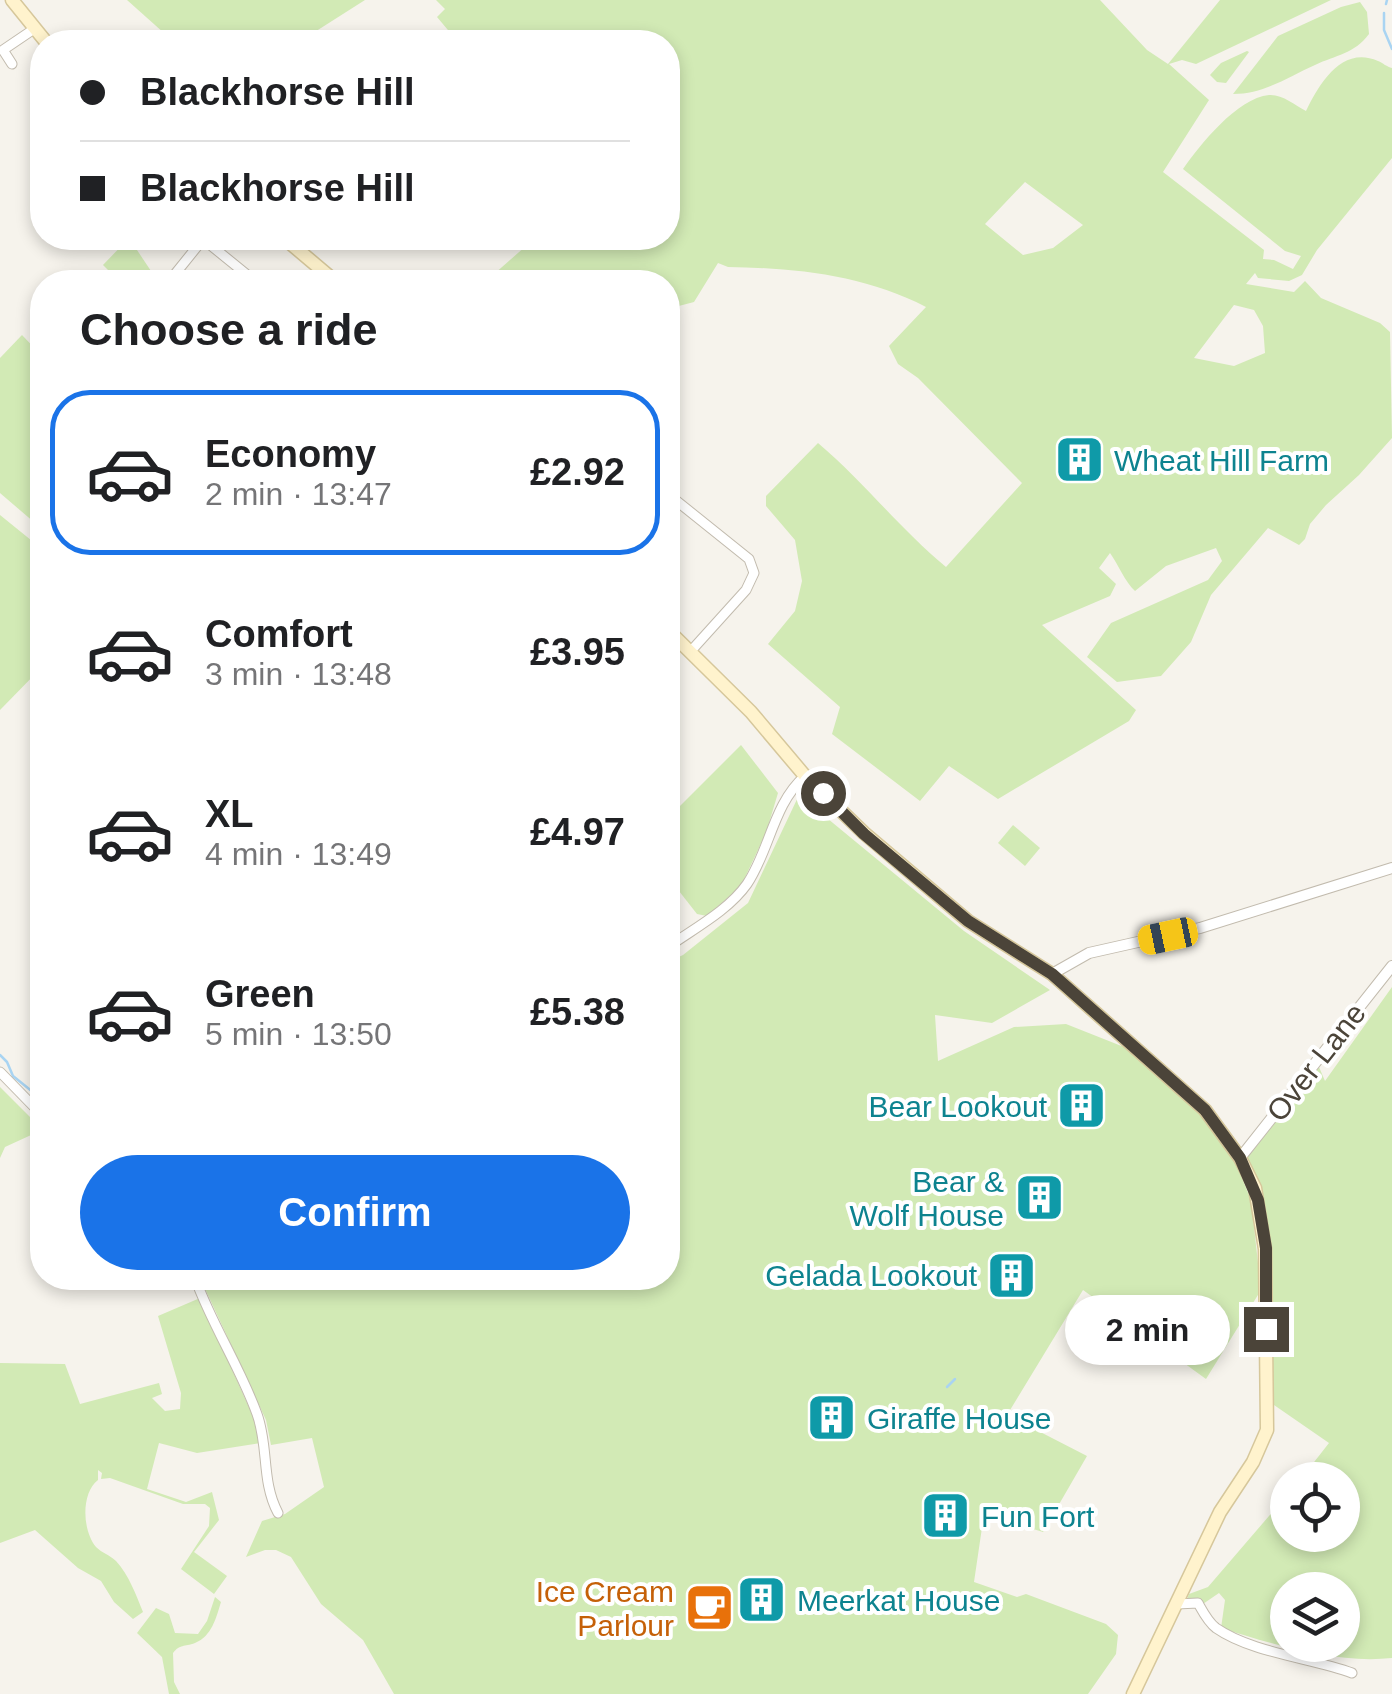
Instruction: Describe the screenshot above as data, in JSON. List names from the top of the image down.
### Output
{
  "streets": {
    "street": ["Over Lane"]
  },
  "places": {
    "building": [
      "Wheat Hill Farm",
      "Bear Lookout",
      "Bear & Wolf House",
      "Gelada Lookout",
      "Giraffe House",
      "Fun Fort",
      "Meerkat House"
    ],
    "cafe": ["Ice Cream Parlour"]
  },
  "page": {
    "banner": ["Blackhorse Hill", "Blackhorse Hill"],
    "heading": "Choose a ride",
    "list": [
      {
        "name": "Economy",
        "note": "2 min · 13:47",
        "value": "£2.92"
      },
      {
        "name": "Comfort",
        "note": "3 min · 13:48",
        "value": "£3.95"
      },
      {
        "name": "XL",
        "note": "4 min · 13:49",
        "value": "£4.97"
      },
      {
        "name": "Green",
        "note": "5 min · 13:50",
        "value": "£5.38"
      }
    ],
    "buttons": "Confirm",
    "bubble": "2 min"
  }
}
